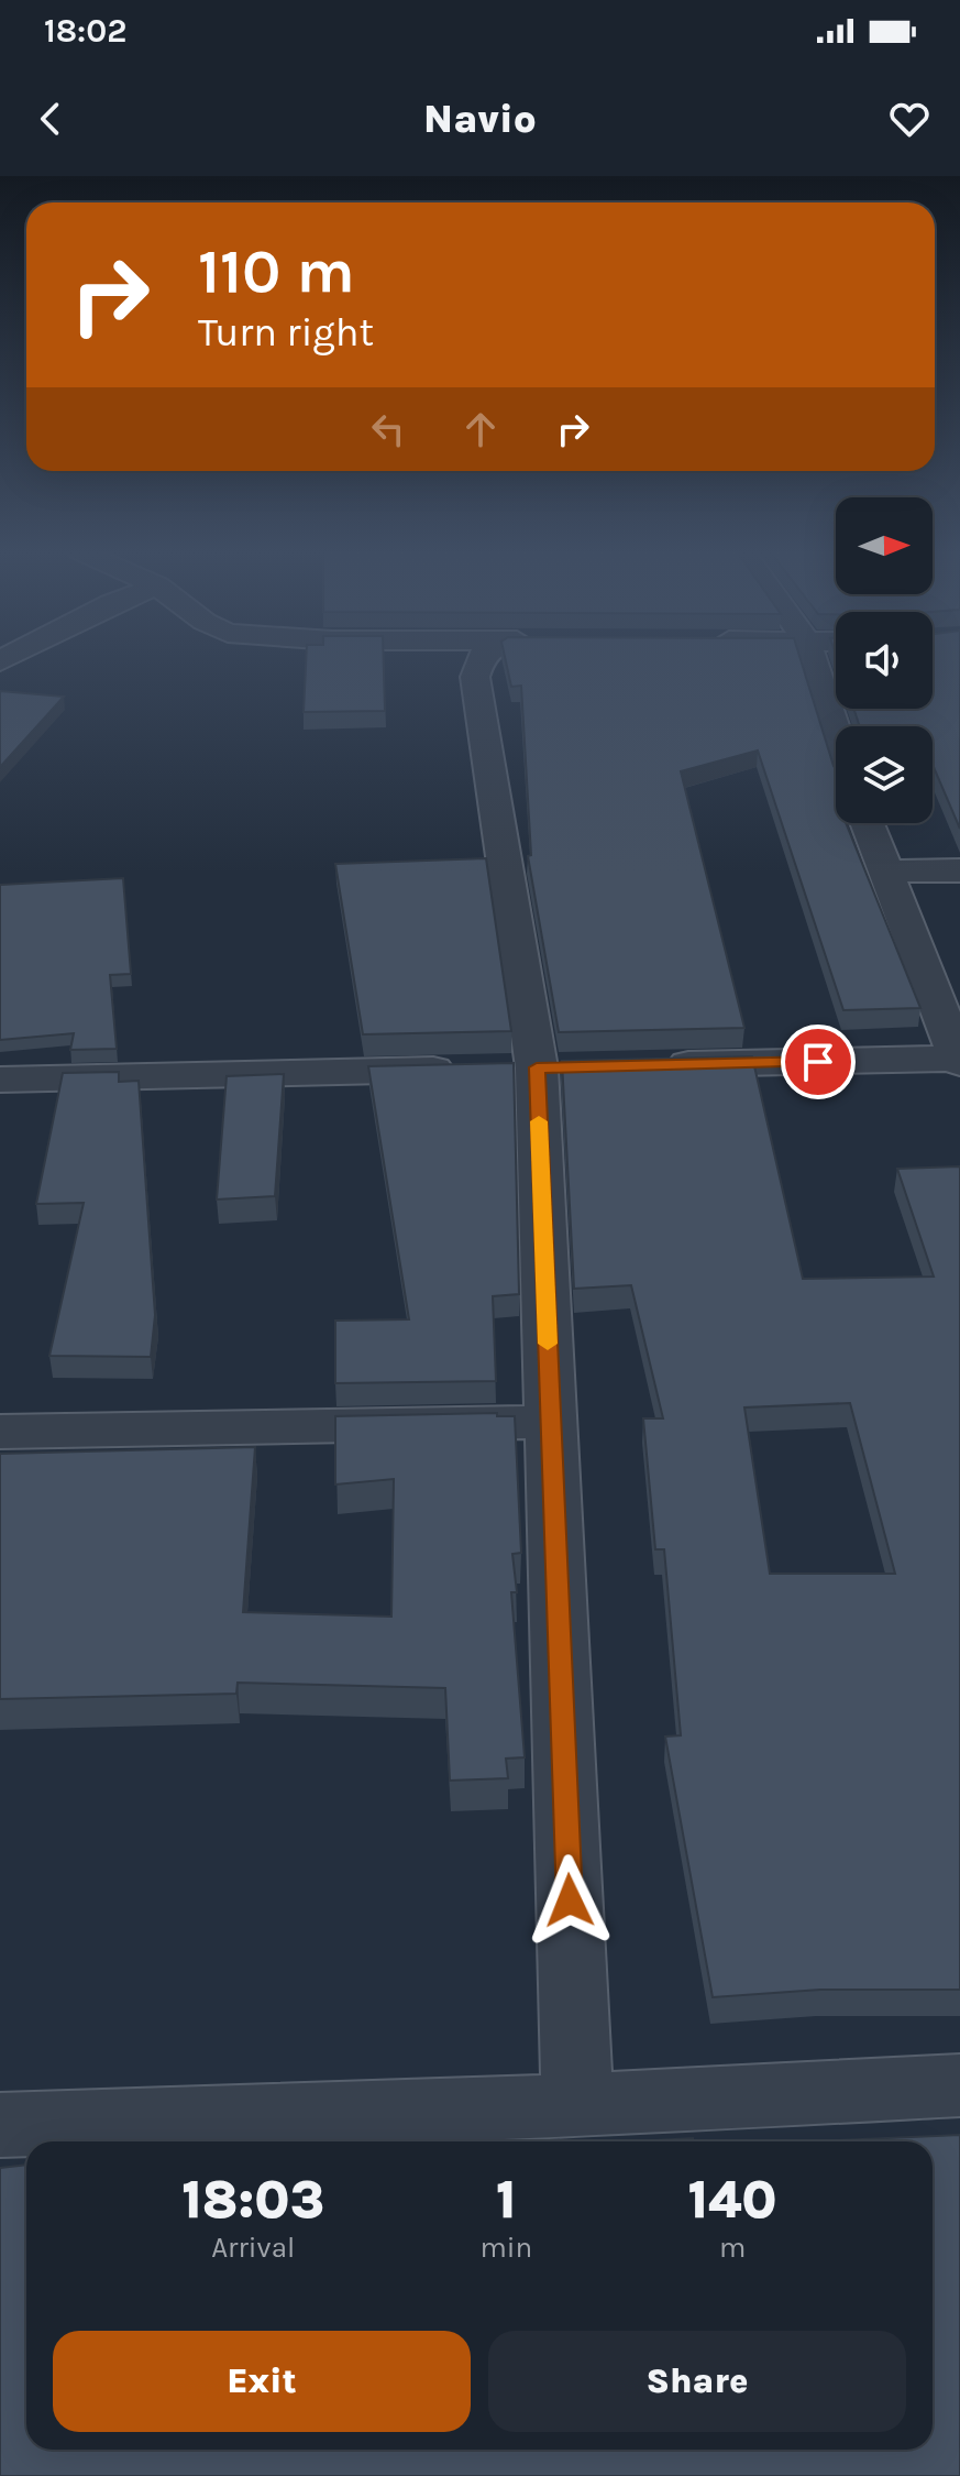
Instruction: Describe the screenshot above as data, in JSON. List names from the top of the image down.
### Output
{
  "north": "right",
  "page": {
    "status": "18:02",
    "header": "Navio",
    "turn": ["110 m", "Turn right"],
    "eta": [
      "18:03",
      "Arrival",
      "1",
      "min",
      "140",
      "m"
    ],
    "buttons": ["Exit", "Share"]
  }
}
